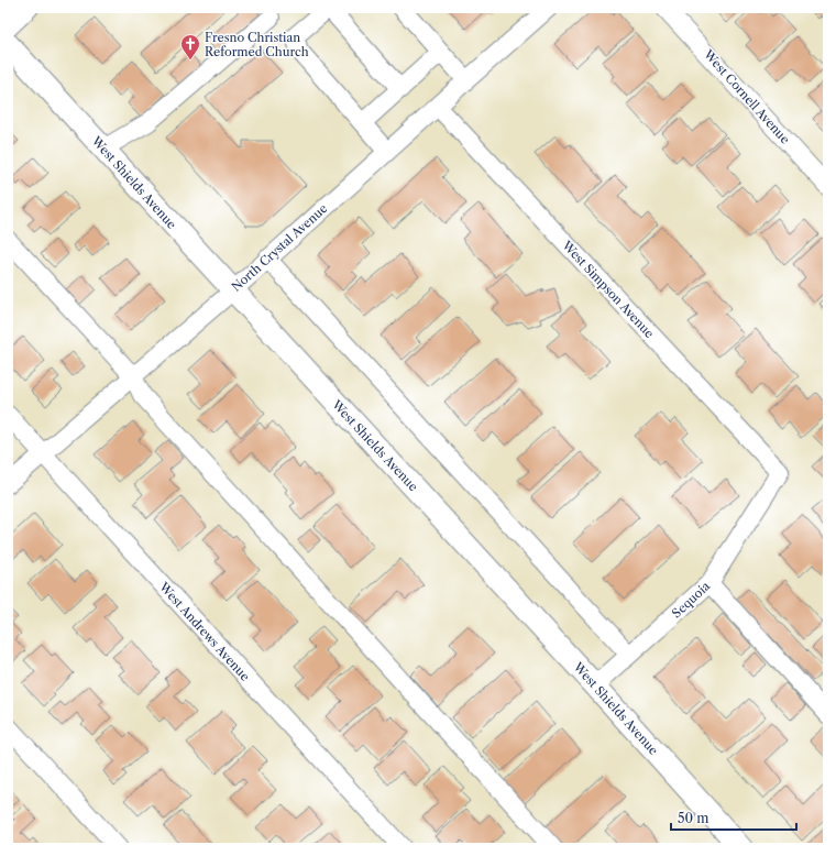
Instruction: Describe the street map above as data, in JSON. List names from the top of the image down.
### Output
{
  "streets": {
    "main road": ["West Shields Avenue"],
    "street": [
      "West Cornell Avenue",
      "North Crystal Avenue",
      "West Simpson Avenue",
      "Sequoia",
      "West Andrews Avenue"
    ]
  },
  "crossings": [
    ["West Shields Avenue", "North Crystal Avenue"],
    ["West Shields Avenue", "Sequoia"],
    ["North Crystal Avenue", "West Simpson Avenue"],
    ["North Crystal Avenue", "West Andrews Avenue"],
    ["West Simpson Avenue", "Sequoia"]
  ],
  "places": {
    "church": ["Fresno Christian Reformed Church"]
  },
  "scale_bar": "50 m"
}
